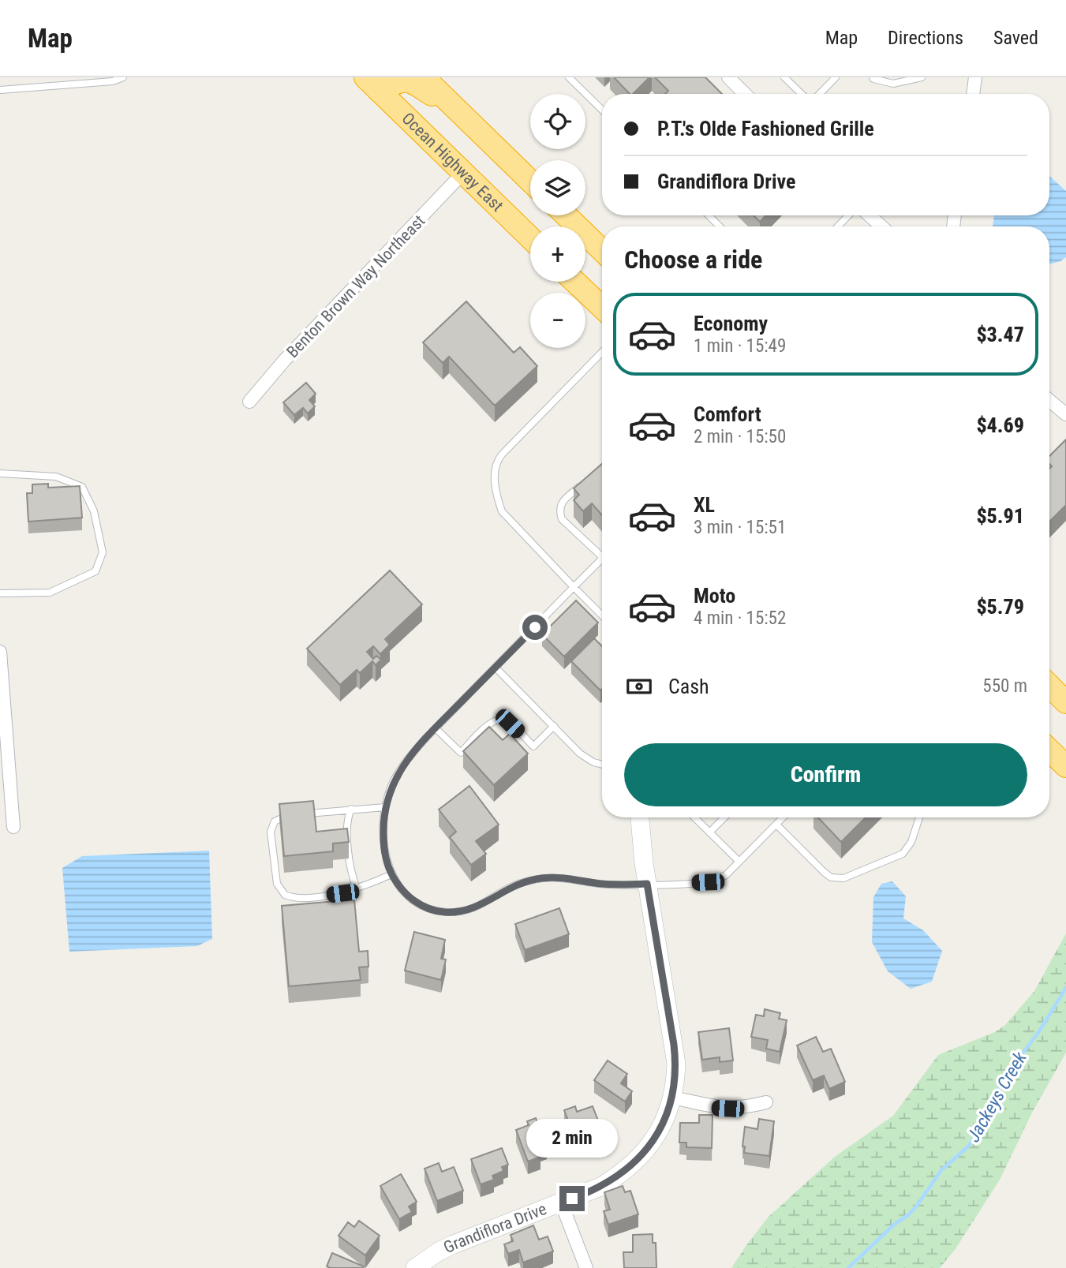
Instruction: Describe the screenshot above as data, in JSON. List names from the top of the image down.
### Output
{
  "streets": {
    "highway": ["Ocean Highway East"],
    "street": ["Benton Brown Way Northeast", "Grandiflora Drive"]
  },
  "crossings": [
    ["Ocean Highway East", "Benton Brown Way Northeast"]
  ],
  "water": ["Jackeys Creek"],
  "page": {
    "header": "Map",
    "nav": ["Map", "Directions", "Saved"],
    "map_buttons": ["+", "−"],
    "banner": ["P.T.'s Olde Fashioned Grille", "Grandiflora Drive"],
    "heading": "Choose a ride",
    "list": [
      {
        "name": "Economy",
        "note": "1 min · 15:49",
        "value": "$3.47"
      },
      {
        "name": "Comfort",
        "note": "2 min · 15:50",
        "value": "$4.69"
      },
      {
        "name": "XL",
        "note": "3 min · 15:51",
        "value": "$5.91"
      },
      {
        "name": "Moto",
        "note": "4 min · 15:52",
        "value": "$5.79"
      }
    ],
    "pay": ["Cash", "550 m"],
    "buttons": "Confirm",
    "bubble": "2 min"
  }
}
